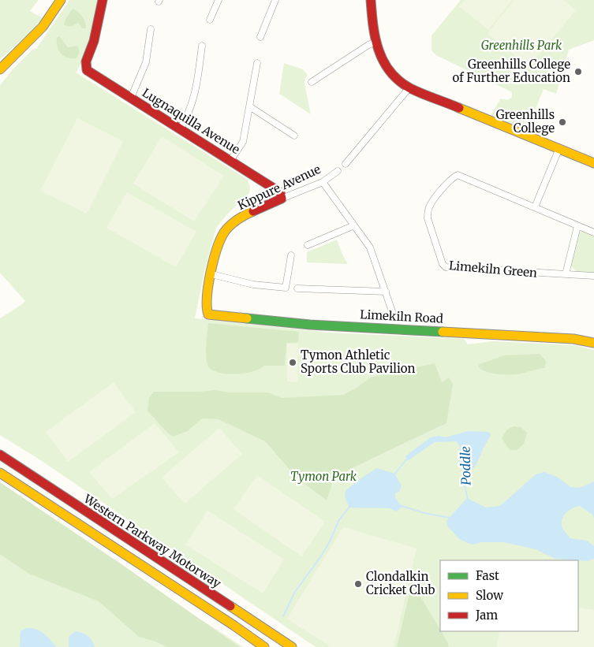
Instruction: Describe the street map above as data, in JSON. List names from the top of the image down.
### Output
{
  "streets": {
    "main road": [
      "Lugnaquilla Avenue",
      "Kippure Avenue",
      "Limekiln Road",
      "Western Parkway Motorway"
    ],
    "street": ["Limekiln Green"]
  },
  "crossings": [
    ["Lugnaquilla Avenue", "Kippure Avenue"],
    ["Kippure Avenue", "Limekiln Road"]
  ],
  "water": ["Poddle"],
  "parks": ["Greenhills Park", "Tymon Park"],
  "places": [
    "Greenhills College of Further Education",
    "Greenhills College",
    "Tymon Athletic Sports Club Pavilion",
    "Clondalkin Cricket Club"
  ],
  "legend": ["Fast", "Slow", "Jam"]
}
